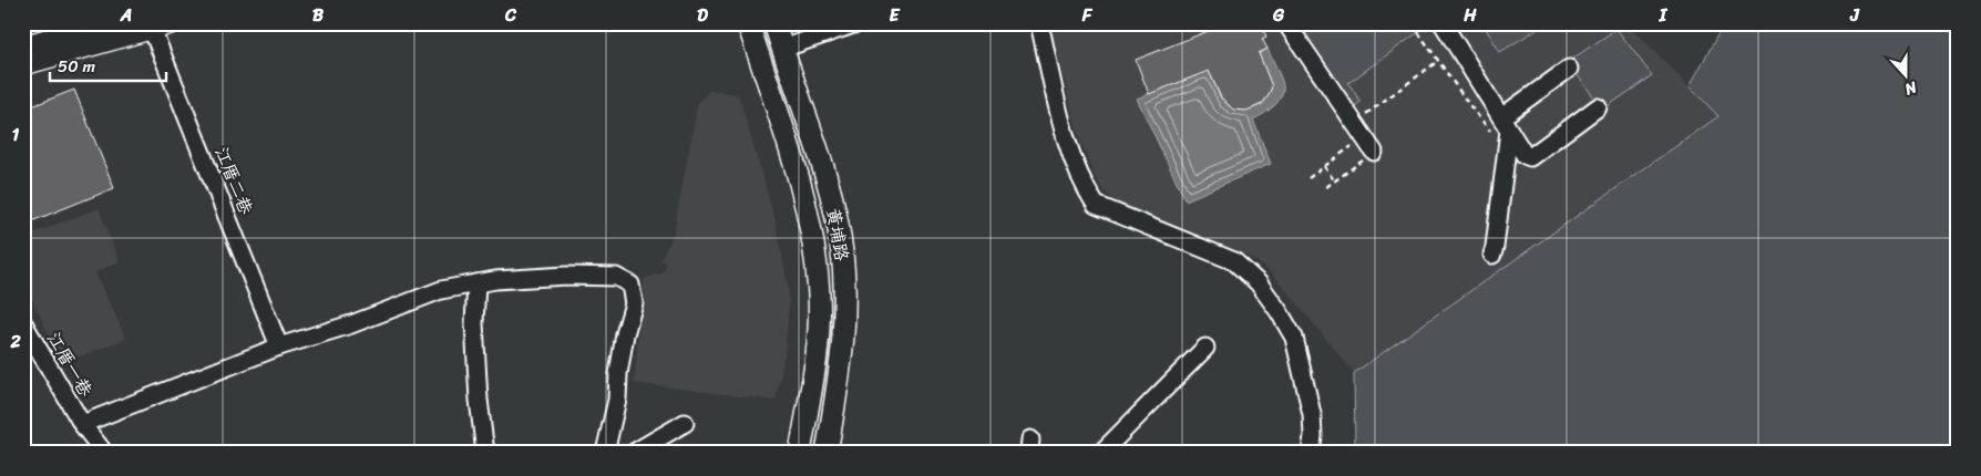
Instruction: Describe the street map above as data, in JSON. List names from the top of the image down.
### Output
{
  "streets": {
    "main road": ["黄埔路"],
    "street": ["江厝二巷", "江厝一巷"]
  },
  "scale_bar": "50 m",
  "north": "bottom",
  "grid": {
    "columns": [
      "A",
      "B",
      "C",
      "D",
      "E",
      "F",
      "G",
      "H",
      "I",
      "J"
    ],
    "rows": ["1", "2"]
  }
}
